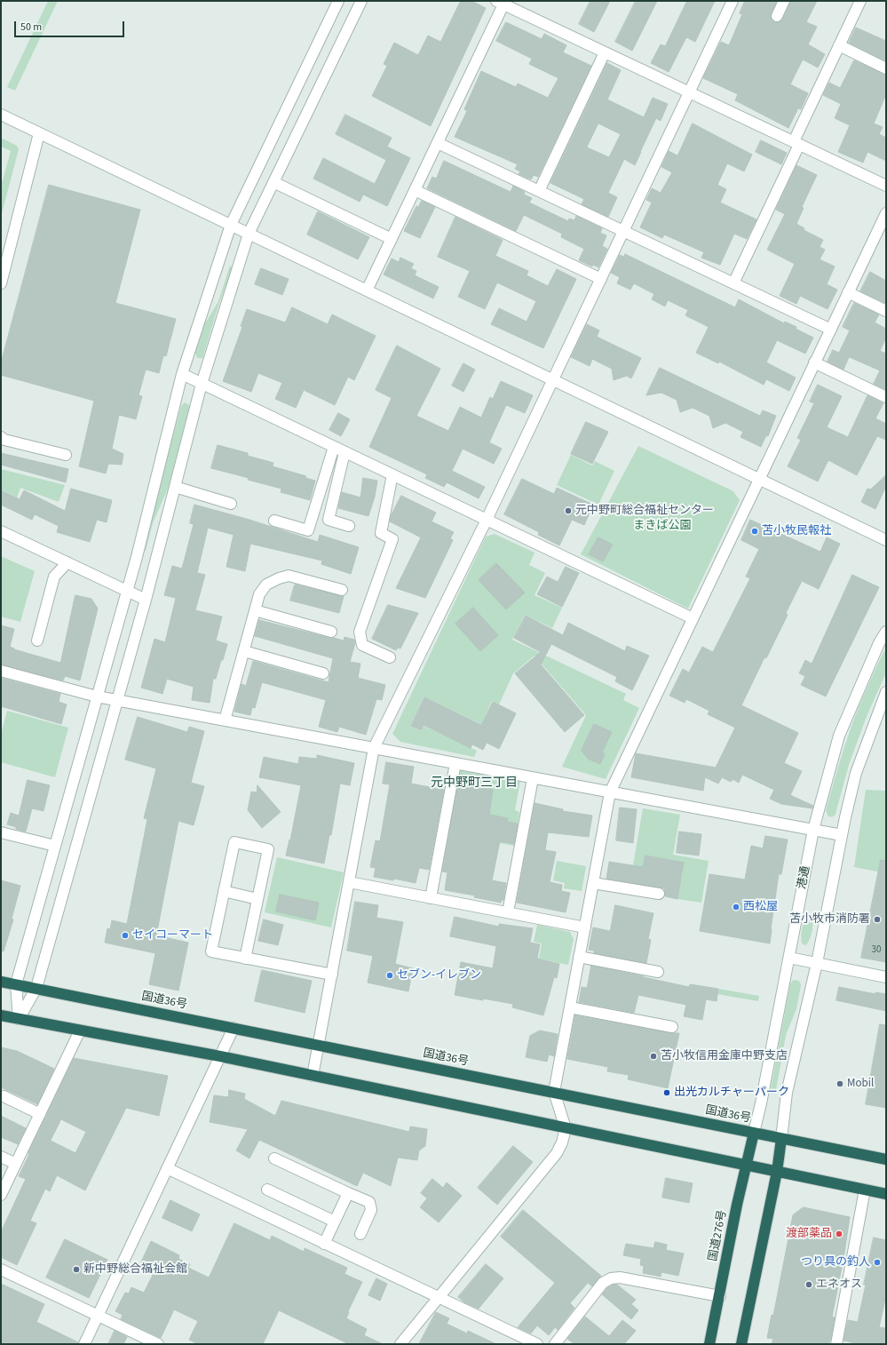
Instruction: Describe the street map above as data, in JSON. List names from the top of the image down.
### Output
{
  "streets": {
    "highway": ["国道36号", "国道276号"],
    "street": ["港通"]
  },
  "crossings": [
    ["港通", "国道36号"],
    ["港通", "国道276号"],
    ["国道36号", "国道276号"]
  ],
  "districts": ["元中野町三丁目"],
  "parks": ["まきば公園"],
  "places": [
    "元中野町総合福祉センター",
    "苫小牧民報社",
    "西松屋",
    "苫小牧市消防署",
    "セイコーマート",
    "セブン-イレブン",
    "苫小牧信用金庫中野支店",
    "Mobil",
    "出光カルチャーパーク",
    "渡部薬品",
    "つり具の釣人",
    "新中野総合福祉会館",
    "エネオス"
  ],
  "house_numbers": ["30"],
  "scale_bar": "50 m"
}
